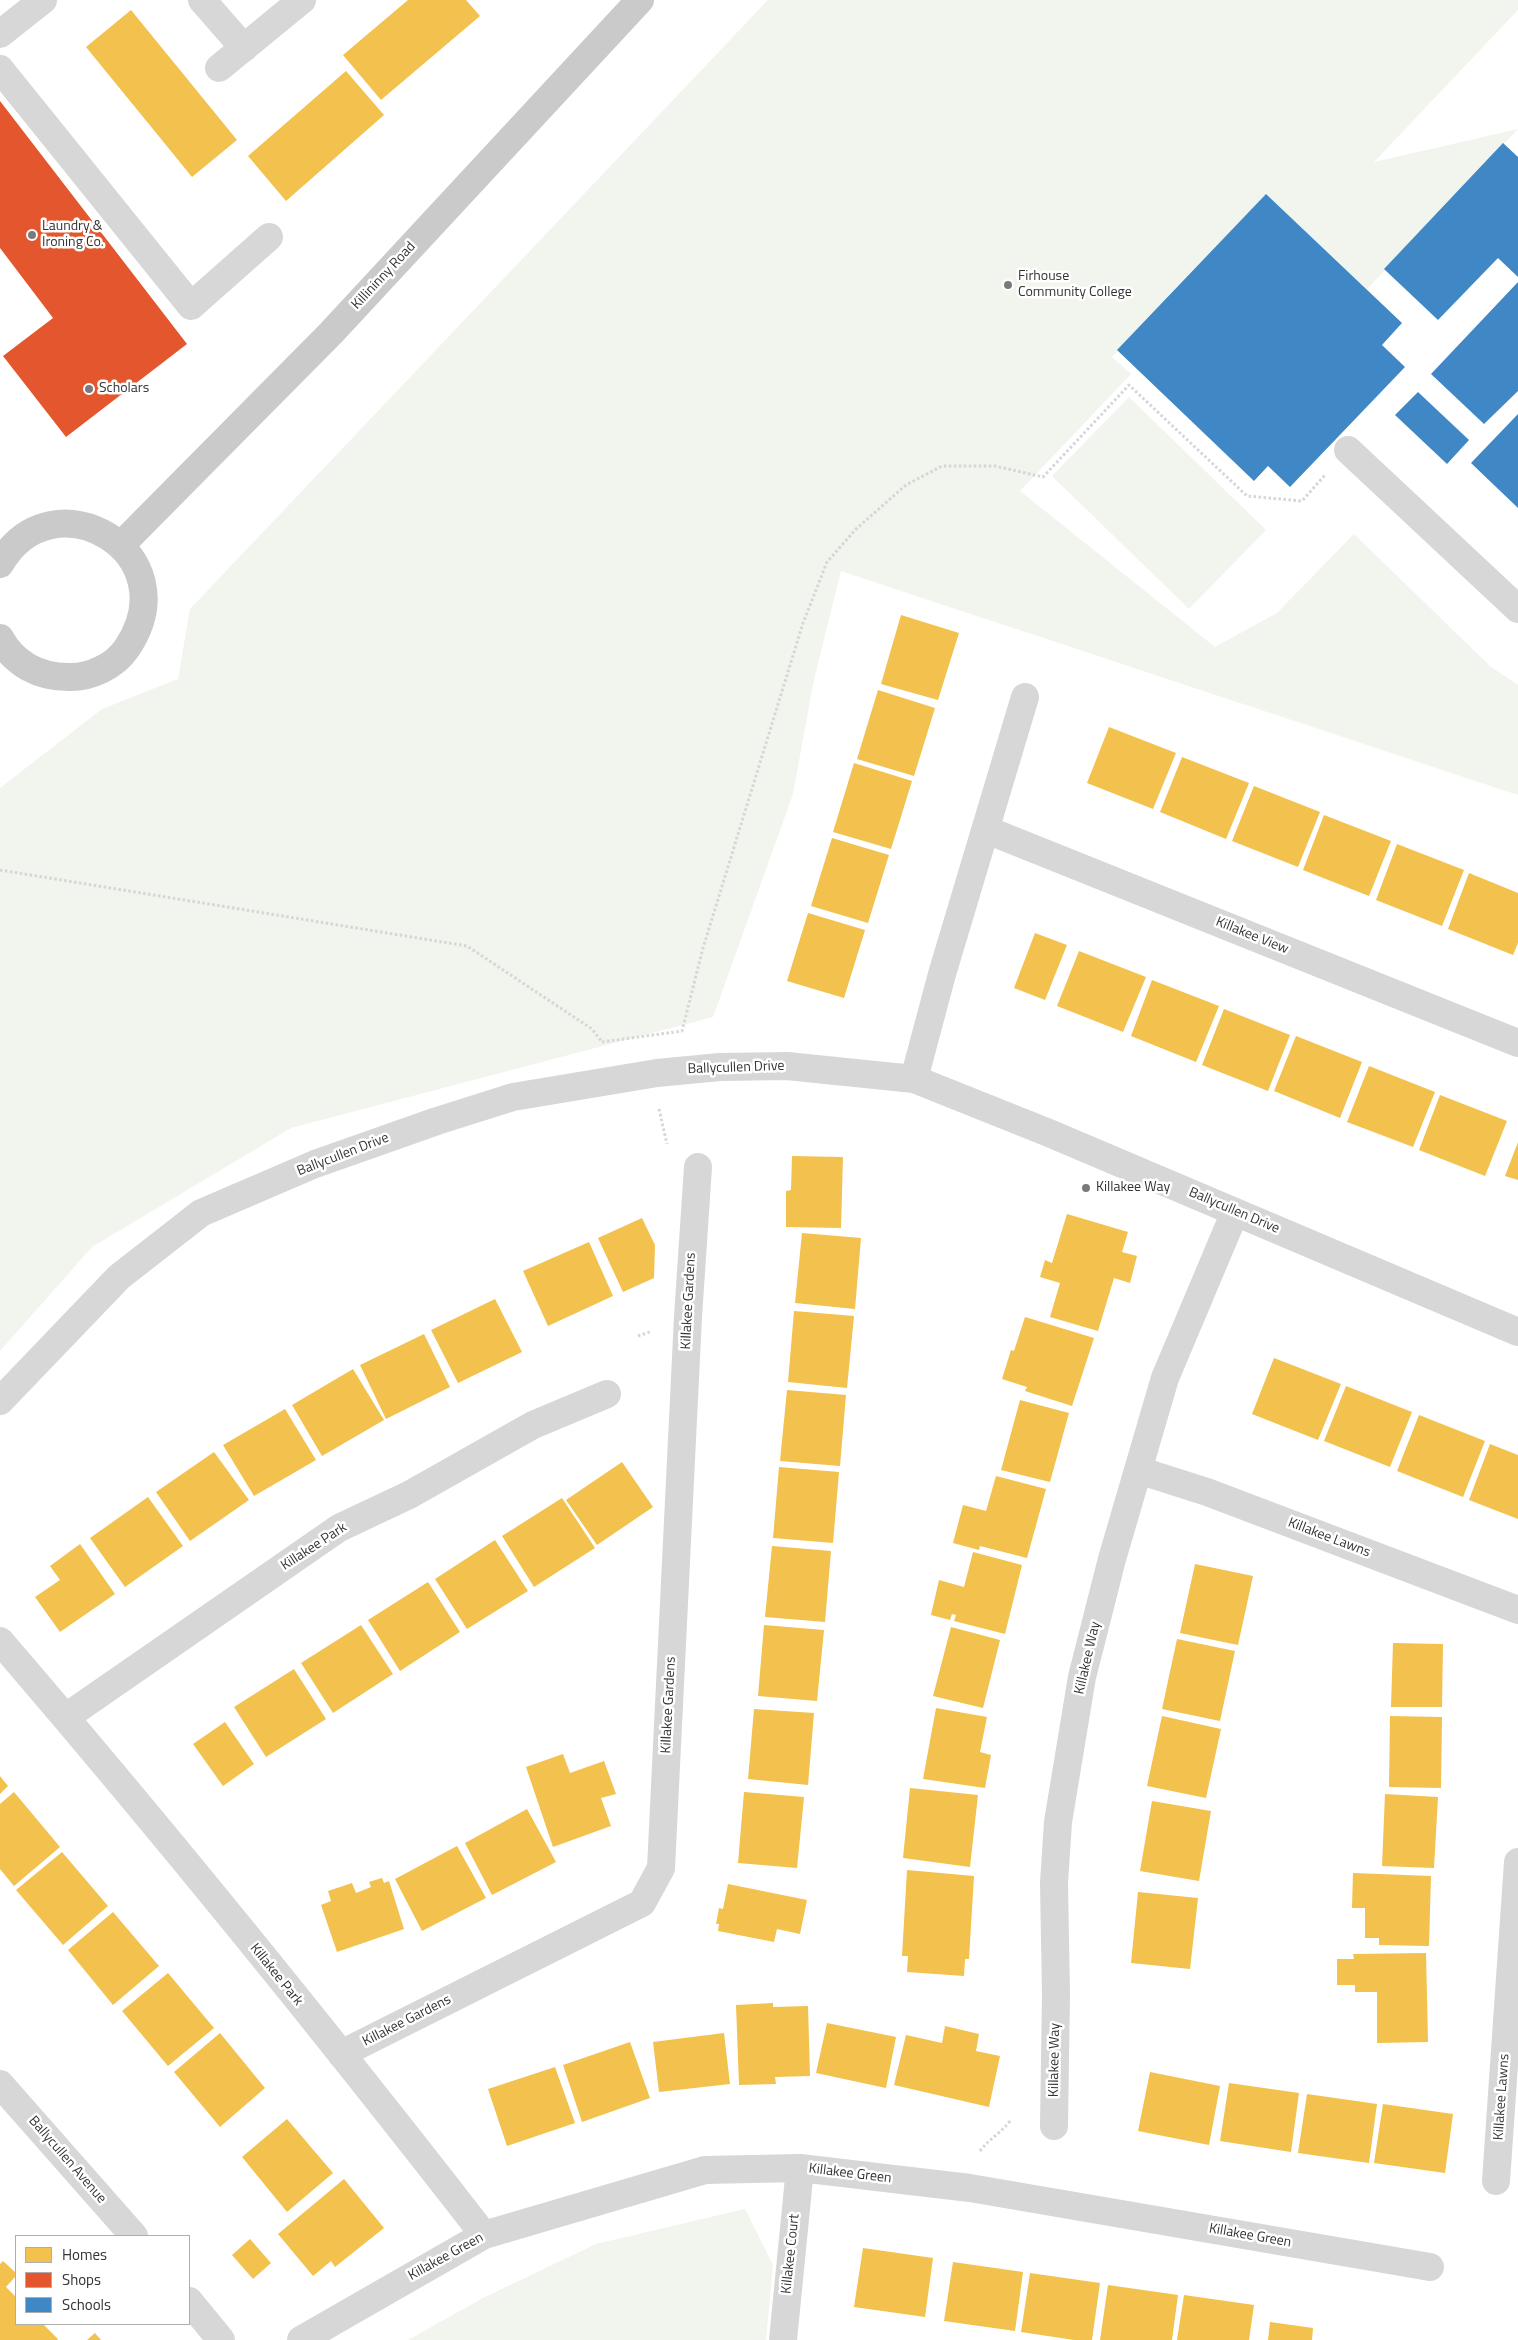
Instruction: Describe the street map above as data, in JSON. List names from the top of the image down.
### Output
{
  "streets": {
    "main road": ["Killininny Road"],
    "street": [
      "Killakee View",
      "Ballycullen Drive",
      "Killakee Gardens",
      "Killakee Lawns",
      "Killakee Park",
      "Killakee Way",
      "Ballycullen Avenue",
      "Killakee Green",
      "Killakee Court"
    ]
  },
  "crossings": [
    ["Ballycullen Drive", "Killakee Way"],
    ["Killakee Gardens", "Killakee Park"],
    ["Killakee Lawns", "Killakee Way"],
    ["Killakee Park", "Killakee Green"],
    ["Killakee Green", "Killakee Court"]
  ],
  "places": [
    "Laundry & Ironing Co.",
    "Firhouse Community College",
    "Scholars",
    "Killakee Way"
  ],
  "legend": ["Homes", "Shops", "Schools"]
}
